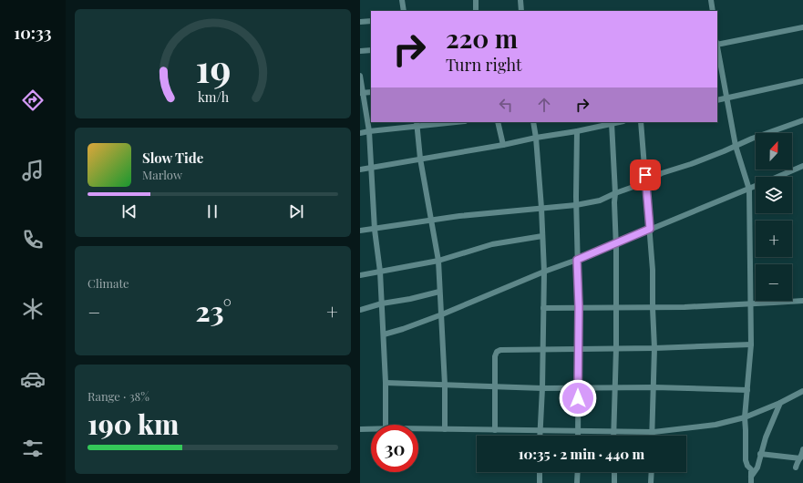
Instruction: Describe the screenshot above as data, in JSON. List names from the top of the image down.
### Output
{
  "north": "top",
  "page": {
    "tabs": "10:33",
    "turn": ["220 m", "Turn right"],
    "map_buttons": ["+", "−"],
    "song": ["Slow Tide", "Marlow"],
    "tile": [
      "Climate",
      ["Range · 38%", "190 km"]
    ],
    "heat": ["−", "23°", "+"],
    "limit": "30",
    "trip": "10:35 · 2 min · 440 m",
    "gauge": ["19", "km/h"]
  }
}
